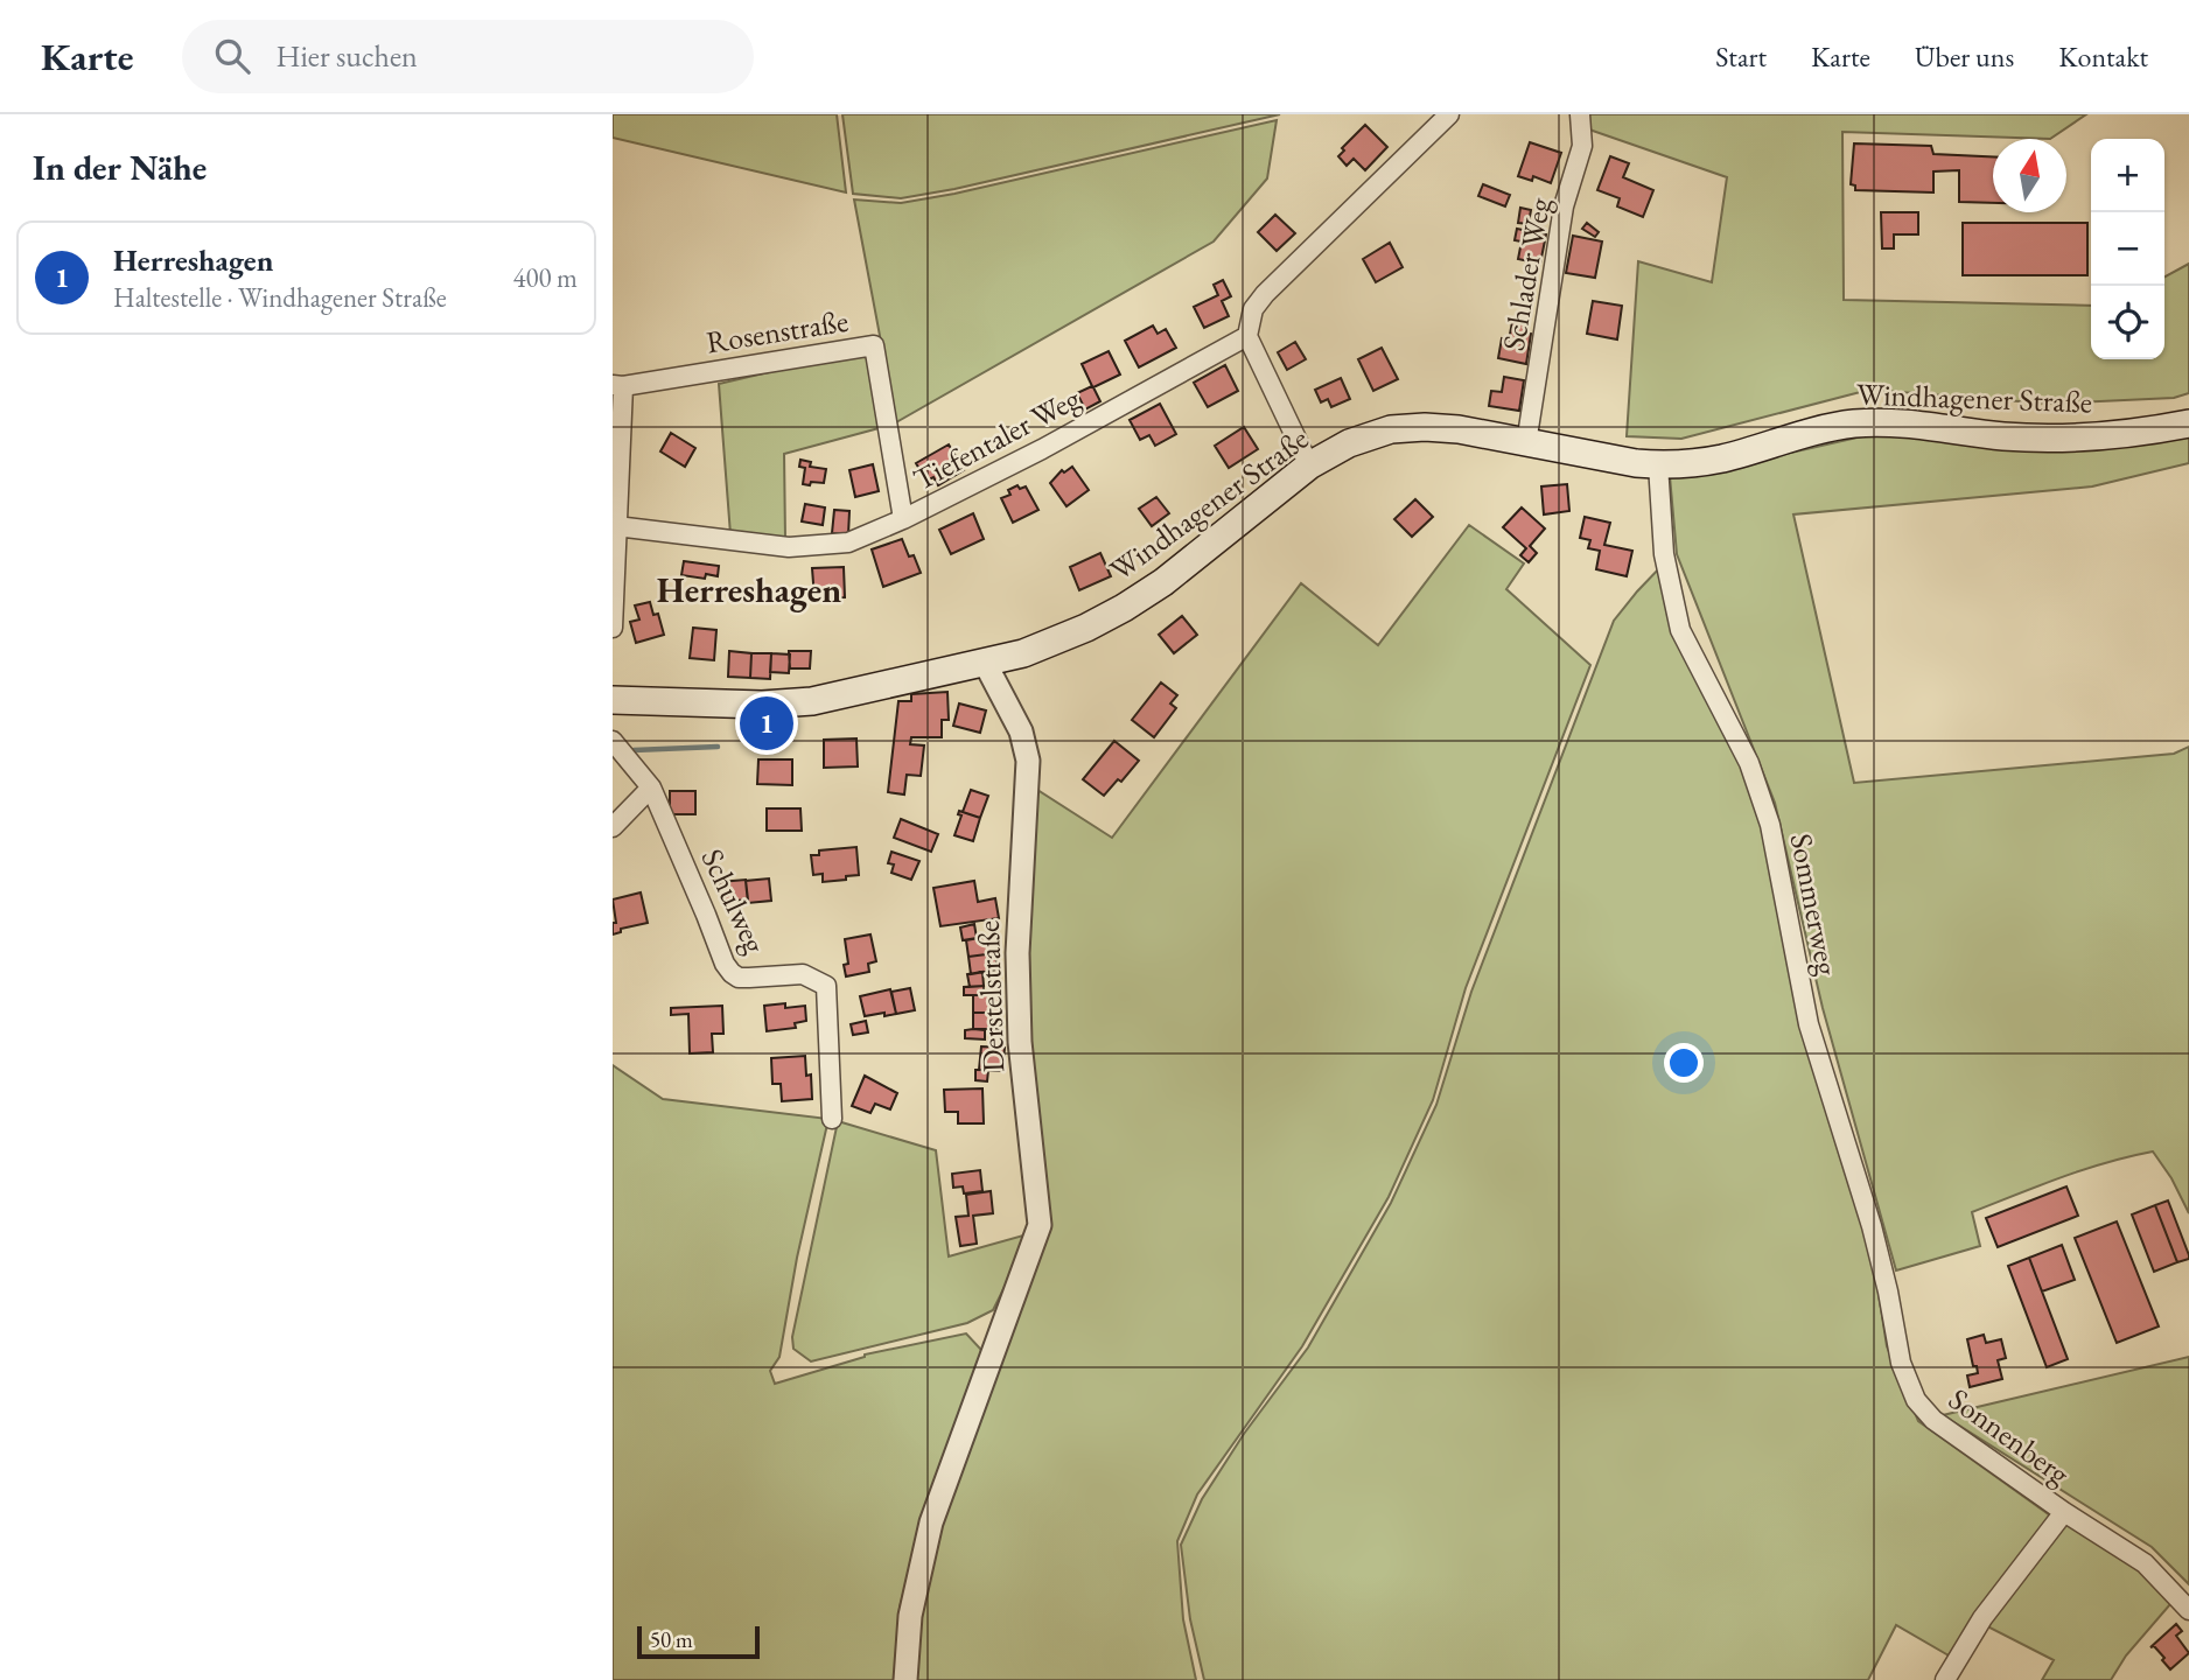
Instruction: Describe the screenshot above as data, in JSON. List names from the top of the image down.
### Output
{
  "streets": {
    "main road": ["Windhagener Straße"],
    "street": [
      "Schlader Weg",
      "Rosenstraße",
      "Tiefentaler Weg",
      "Schulweg",
      "Sommerweg",
      "Derstelstraße",
      "Sonnenberg"
    ]
  },
  "crossings": [
    ["Schlader Weg", "Windhagener Straße"],
    ["Rosenstraße", "Tiefentaler Weg"],
    ["Windhagener Straße", "Sommerweg"],
    ["Windhagener Straße", "Derstelstraße"],
    ["Sommerweg", "Sonnenberg"]
  ],
  "districts": ["Herreshagen"],
  "scale_bar": "50 m",
  "north": "top",
  "page": {
    "header": "Karte",
    "search": "Hier suchen",
    "nav": [
      "Start",
      "Karte",
      "Über uns",
      "Kontakt"
    ],
    "heading": "In der Nähe",
    "map_buttons": ["+", "−"],
    "list": [
      {
        "mark": "1",
        "name": "Herreshagen",
        "note": "Haltestelle · Windhagener Straße",
        "value": "400 m"
      }
    ],
    "pins": "1",
    "scale": "50 m"
  }
}
